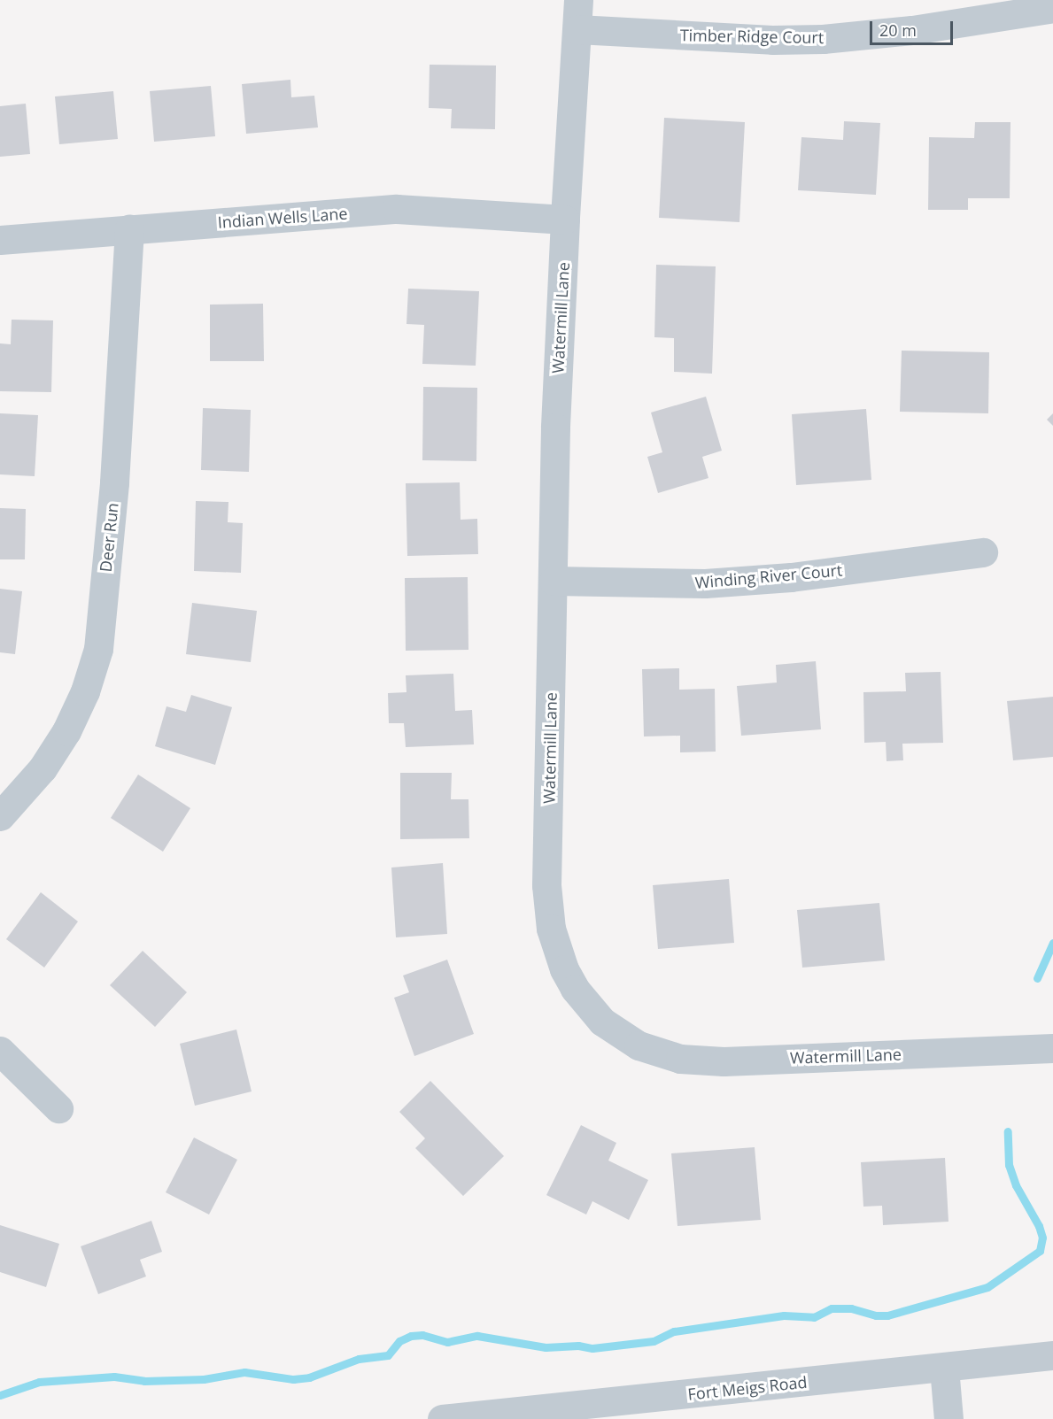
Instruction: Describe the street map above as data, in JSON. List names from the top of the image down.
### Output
{
  "streets": {
    "street": [
      "Timber Ridge Court",
      "Indian Wells Lane",
      "Watermill Lane",
      "Deer Run",
      "Winding River Court",
      "Fort Meigs Road"
    ]
  },
  "crossings": [
    ["Timber Ridge Court", "Watermill Lane"],
    ["Indian Wells Lane", "Watermill Lane"],
    ["Indian Wells Lane", "Deer Run"],
    ["Watermill Lane", "Winding River Court"]
  ],
  "scale_bar": "20 m"
}
